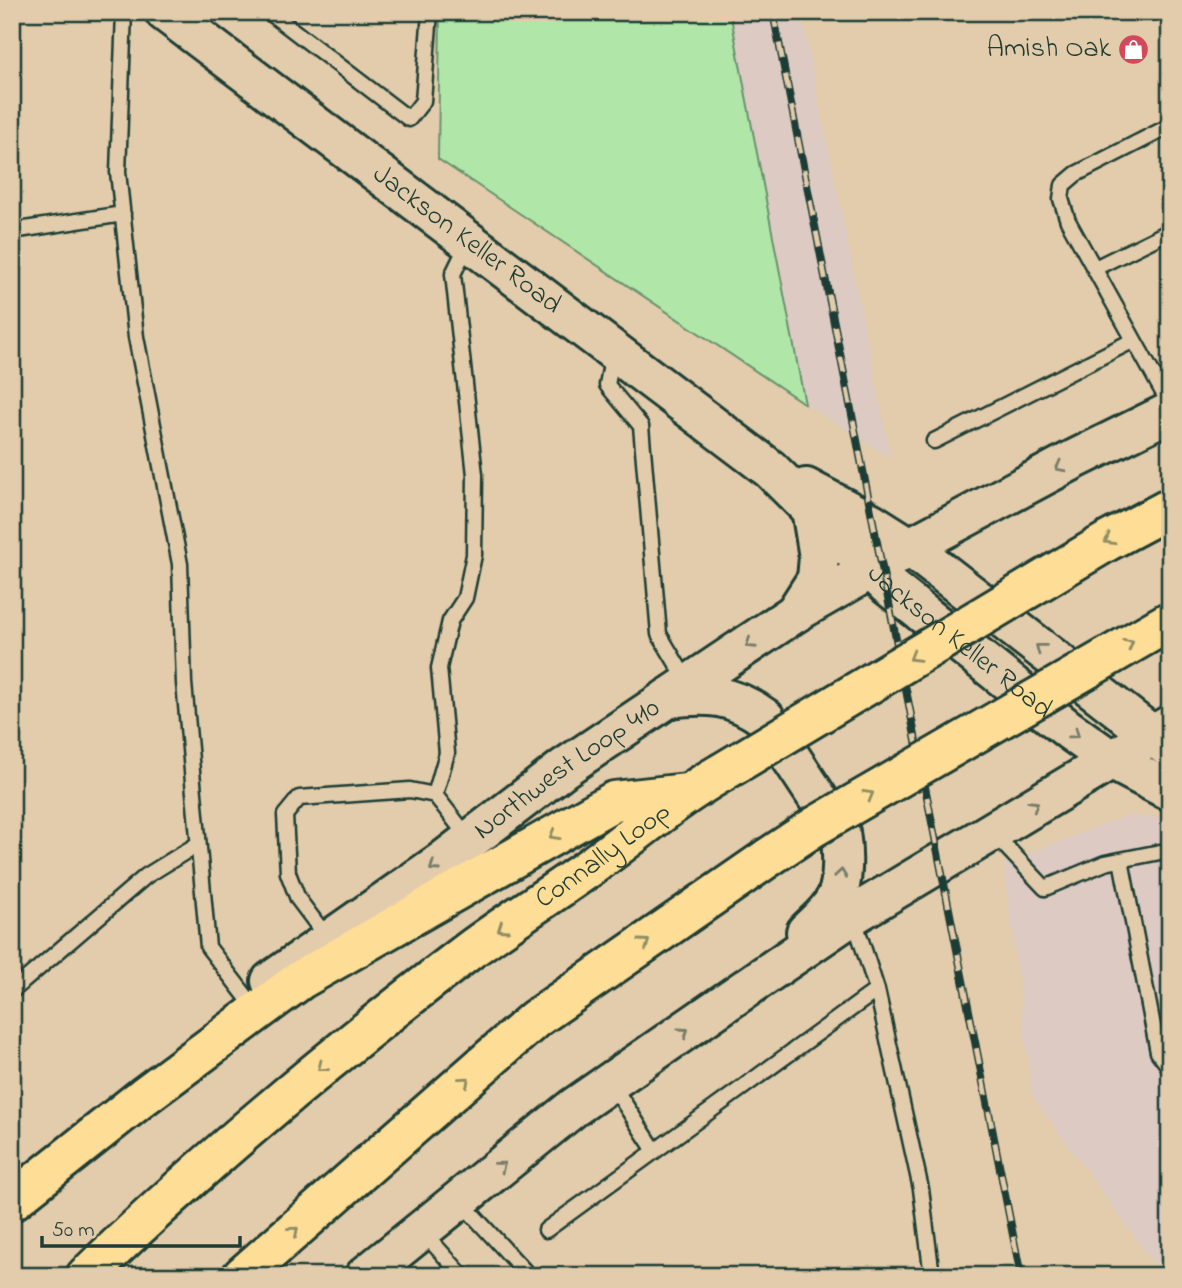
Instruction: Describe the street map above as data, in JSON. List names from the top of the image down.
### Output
{
  "streets": {
    "highway": ["Connally Loop"],
    "main road": ["Jackson Keller Road", "Northwest Loop 410"]
  },
  "crossings": [
    ["Jackson Keller Road", "Northwest Loop 410"]
  ],
  "places": {
    "shop": ["Amish Oak"]
  },
  "scale_bar": "50 m"
}
